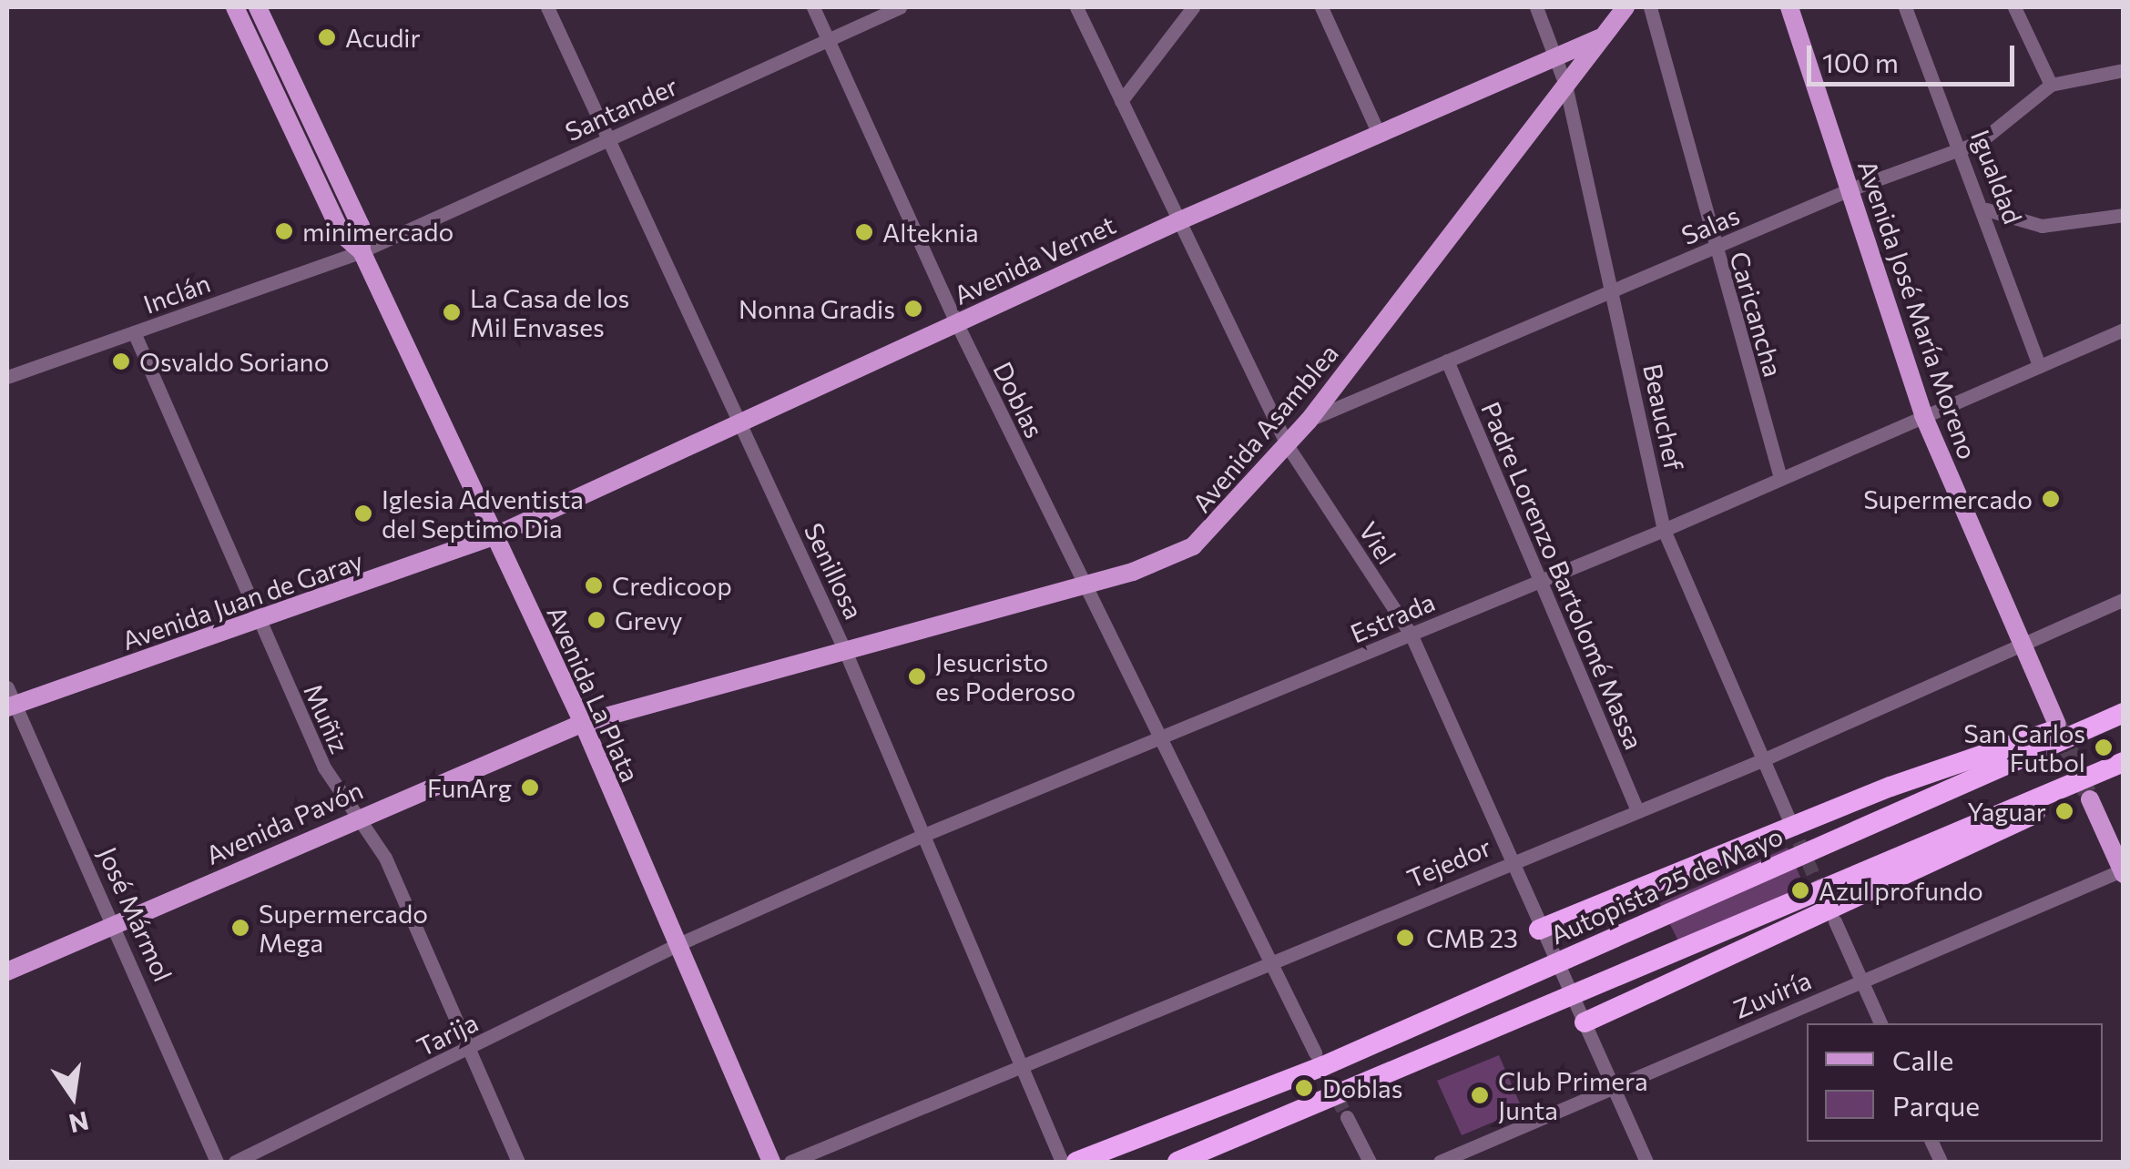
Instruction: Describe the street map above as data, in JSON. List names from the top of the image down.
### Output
{
  "streets": {
    "highway": ["Autopista 25 de Mayo"],
    "main road": [
      "Avenida Vernet",
      "Avenida José María Moreno",
      "Avenida Asamblea",
      "Avenida Juan de Garay",
      "Avenida La Plata",
      "Avenida Pavón"
    ],
    "street": [
      "Santander",
      "Igualdad",
      "Salas",
      "Inclán",
      "Caricancha",
      "Doblas",
      "Beauchef",
      "Viel",
      "Senillosa",
      "Padre Lorenzo Bartolomé Massa",
      "Estrada",
      "Muñiz",
      "Tejedor",
      "José Mármol",
      "Zuviría",
      "Tarija"
    ]
  },
  "crossings": [
    ["Santander", "Inclán"],
    ["Santander", "Doblas"],
    ["Santander", "Senillosa"],
    ["Santander", "Avenida La Plata"],
    ["Igualdad", "Salas"],
    ["Igualdad", "Estrada"],
    ["Salas", "Avenida José María Moreno"],
    ["Salas", "Caricancha"],
    ["Salas", "Beauchef"],
    ["Salas", "Avenida Asamblea"],
    ["Salas", "Padre Lorenzo Bartolomé Massa"],
    ["Avenida Vernet", "Doblas"],
    ["Avenida Vernet", "Beauchef"],
    ["Avenida Vernet", "Avenida Asamblea"],
    ["Avenida Vernet", "Viel"],
    ["Avenida Vernet", "Senillosa"],
    ["Avenida Vernet", "Avenida Juan de Garay"],
    ["Avenida Vernet", "Avenida La Plata"],
    ["Inclán", "Avenida La Plata"],
    ["Inclán", "Muñiz"],
    ["Avenida José María Moreno", "Estrada"],
    ["Avenida José María Moreno", "Tejedor"],
    ["Caricancha", "Estrada"],
    ["Doblas", "Avenida Asamblea"],
    ["Doblas", "Estrada"],
    ["Doblas", "Tejedor"],
    ["Beauchef", "Avenida Asamblea"],
    ["Beauchef", "Estrada"],
    ["Beauchef", "Tejedor"],
    ["Avenida Asamblea", "Viel"],
    ["Avenida Asamblea", "Senillosa"],
    ["Avenida Asamblea", "Avenida La Plata"],
    ["Avenida Asamblea", "Avenida Pavón"],
    ["Viel", "Estrada"],
    ["Viel", "Tejedor"],
    ["Viel", "Zuviría"],
    ["Senillosa", "Estrada"],
    ["Senillosa", "Tejedor"],
    ["Padre Lorenzo Bartolomé Massa", "Estrada"],
    ["Padre Lorenzo Bartolomé Massa", "Tejedor"],
    ["Avenida Juan de Garay", "Avenida La Plata"],
    ["Avenida Juan de Garay", "Muñiz"],
    ["Avenida Juan de Garay", "José Mármol"],
    ["Estrada", "Avenida La Plata"],
    ["Estrada", "Tarija"],
    ["Avenida La Plata", "Avenida Pavón"],
    ["Avenida La Plata", "Tarija"],
    ["Muñiz", "Avenida Pavón"],
    ["Muñiz", "Tarija"],
    ["Avenida Pavón", "José Mármol"]
  ],
  "places": [
    "Acudir",
    "minimercado",
    "Alteknia",
    "Nonna Gradis",
    "La Casa de los Mil Envases",
    "Osvaldo Soriano",
    "Supermercado",
    "Iglesia Adventista del Septimo Dia",
    "Credicoop",
    "Grevy",
    "Jesucristo es Poderoso",
    "San Carlos Futbol",
    "FunArg",
    "Yaguar",
    "Azul profundo",
    "Supermercado Mega",
    "CMB 23",
    "Doblas",
    "Club Primera Junta"
  ],
  "legend": ["Calle", "Parque"],
  "scale_bar": "100 m",
  "north": "bottom"
}
